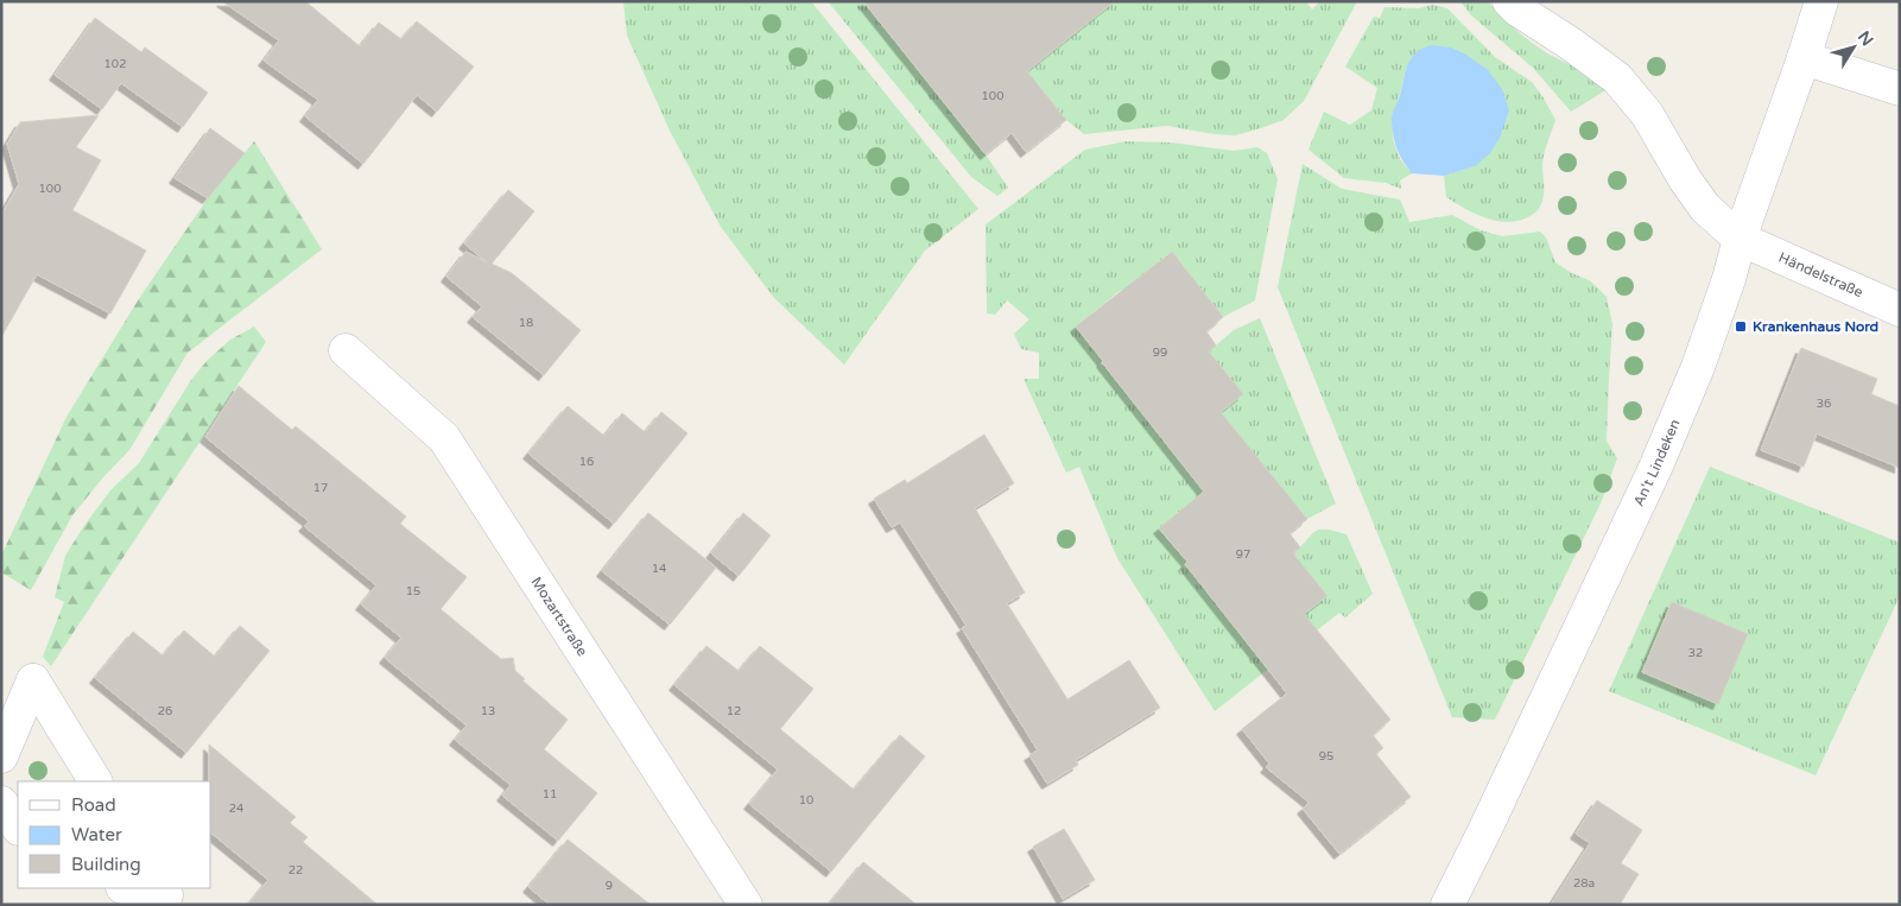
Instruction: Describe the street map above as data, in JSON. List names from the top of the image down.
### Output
{
  "streets": {
    "street": ["Händelstraße", "An't Lindeken", "Mozartstraße"]
  },
  "crossings": [
    ["Händelstraße", "An't Lindeken"]
  ],
  "places": {
    "transit": ["Krankenhaus Nord"]
  },
  "house_numbers": [
    "102",
    "100",
    "100",
    "18",
    "99",
    "36",
    "16",
    "17",
    "97",
    "14",
    "15",
    "32",
    "26",
    "13",
    "12",
    "95",
    "11",
    "10",
    "24",
    "22",
    "28a",
    "9"
  ],
  "legend": ["Road", "Water", "Building"],
  "north": "top right"
}
